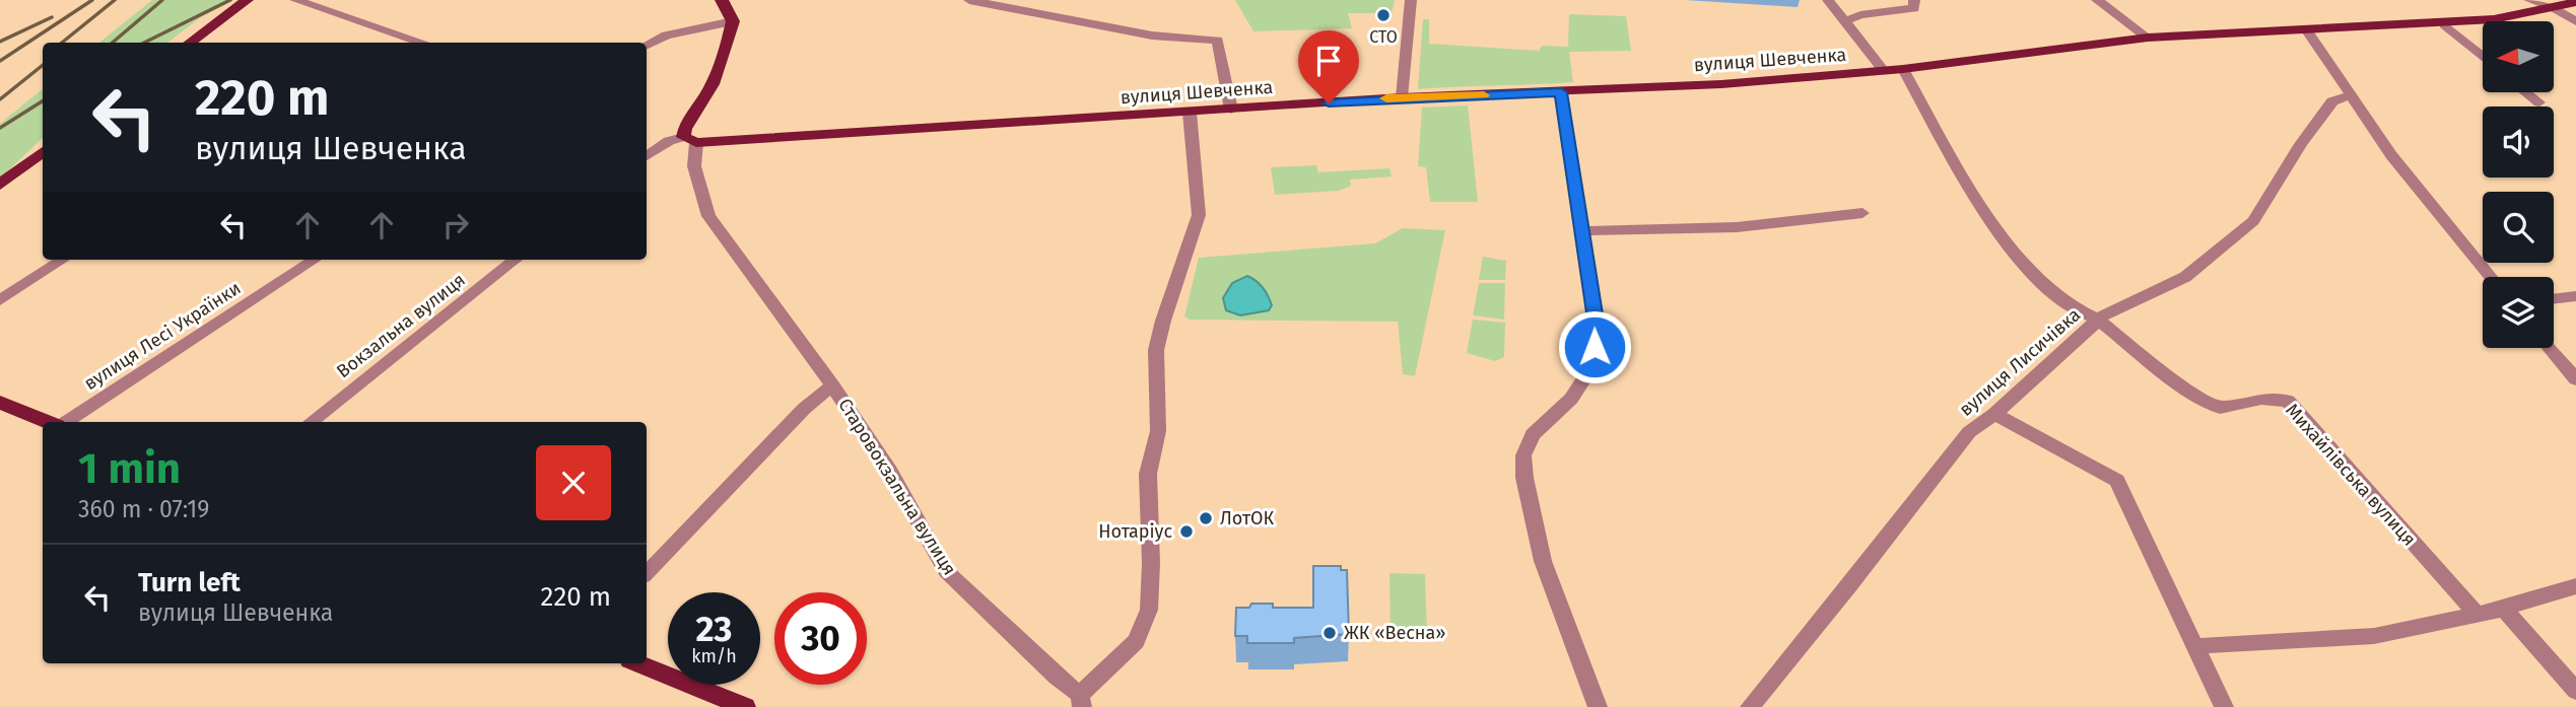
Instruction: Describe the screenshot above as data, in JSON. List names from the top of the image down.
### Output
{
  "streets": {
    "main road": ["вулиця Шевченка"],
    "street": [
      "Вокзальна вулиця",
      "вулиця Лесі Українки",
      "вулиця Лисичівка",
      "Михайлівська вулиця",
      "Старовокзальна вулиця"
    ]
  },
  "crossings": [
    ["вулиця Шевченка", "Старовокзальна вулиця"],
    ["вулиця Лисичівка", "Михайлівська вулиця"]
  ],
  "places": [
    "СТО",
    "ЛотОК",
    "Нотаріус",
    "ЖК «Весна»"
  ],
  "north": "left",
  "page": {
    "turn": ["220 m", "вулиця Шевченка"],
    "heading": ["1 min", "360 m · 07:19"],
    "list": [
      {
        "name": "Turn left",
        "note": "вулиця Шевченка",
        "value": "220 m"
      }
    ],
    "speed": "23 km/h",
    "limit": "30"
  }
}
